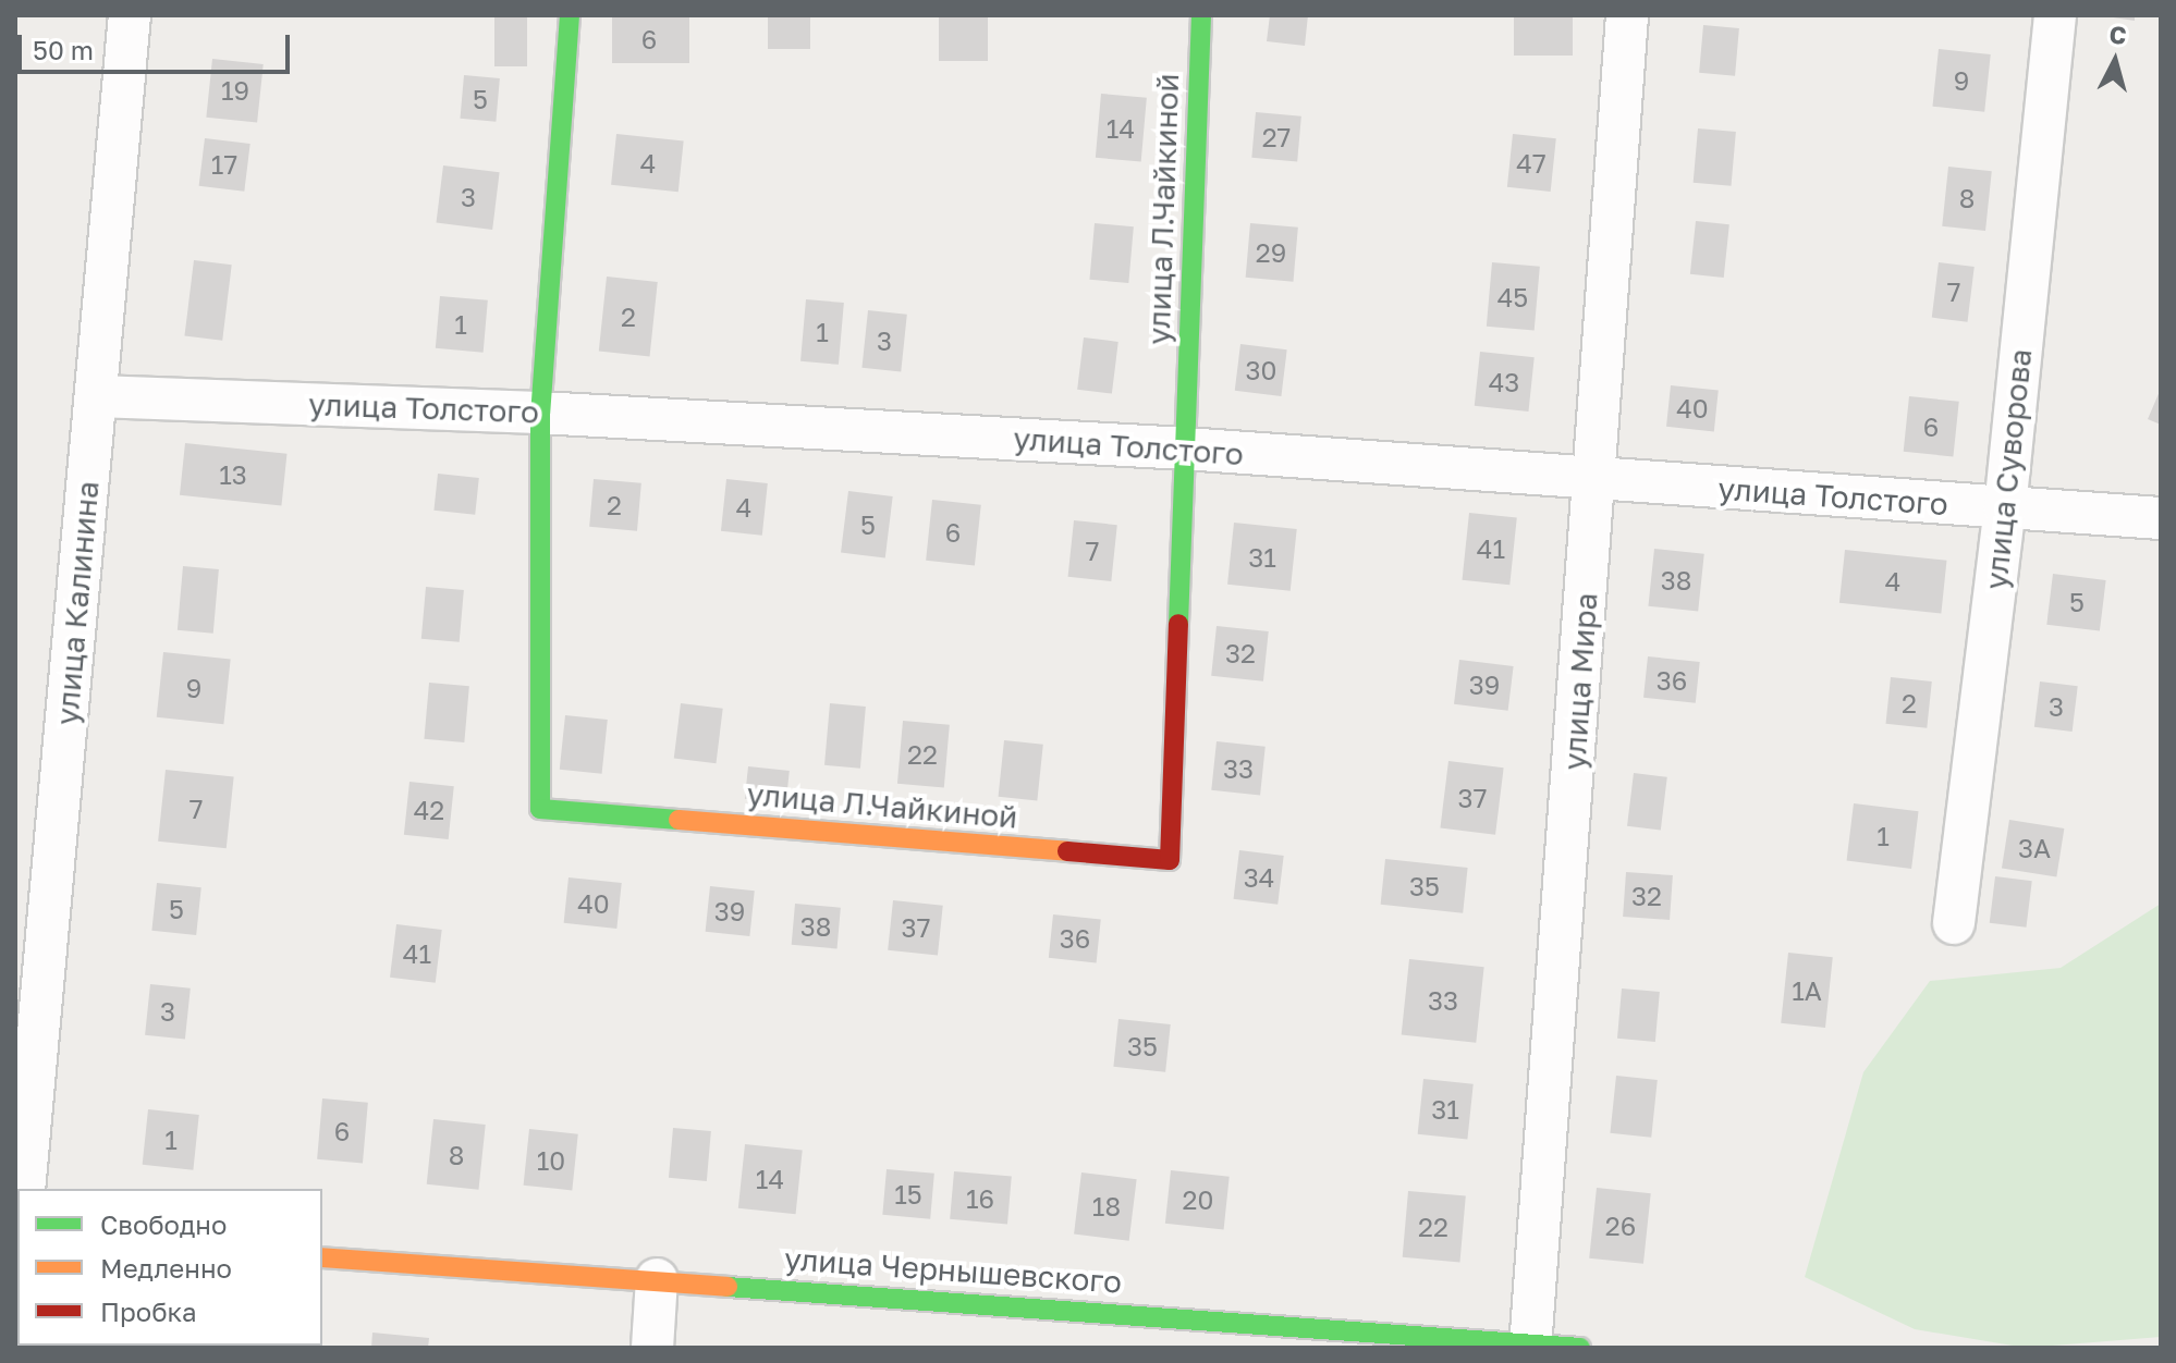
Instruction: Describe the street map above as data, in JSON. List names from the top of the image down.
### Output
{
  "streets": {
    "street": [
      "улица Л.Чайкиной",
      "улица Толстого",
      "улица Суворова",
      "улица Калинина",
      "улица Мира",
      "улица Чернышевского"
    ]
  },
  "crossings": [
    ["улица Л.Чайкиной", "улица Толстого"],
    ["улица Толстого", "улица Суворова"],
    ["улица Толстого", "улица Калинина"],
    ["улица Толстого", "улица Мира"],
    ["улица Мира", "улица Чернышевского"]
  ],
  "house_numbers": [
    "6",
    "9",
    "19",
    "5",
    "14",
    "27",
    "4",
    "47",
    "17",
    "3",
    "8",
    "29",
    "7",
    "45",
    "2",
    "1",
    "1",
    "3",
    "30",
    "43",
    "40",
    "6",
    "13",
    "2",
    "4",
    "5",
    "6",
    "41",
    "7",
    "31",
    "38",
    "4",
    "5",
    "32",
    "36",
    "39",
    "9",
    "2",
    "3",
    "22",
    "33",
    "37",
    "7",
    "42",
    "1",
    "3А",
    "34",
    "35",
    "32",
    "40",
    "5",
    "39",
    "38",
    "37",
    "36",
    "41",
    "1А",
    "33",
    "3",
    "35",
    "31",
    "6",
    "1",
    "8",
    "10",
    "14",
    "15",
    "16",
    "20",
    "18",
    "26",
    "22"
  ],
  "legend": ["Свободно", "Медленно", "Пробка"],
  "scale_bar": "50 m",
  "north": "top"
}
